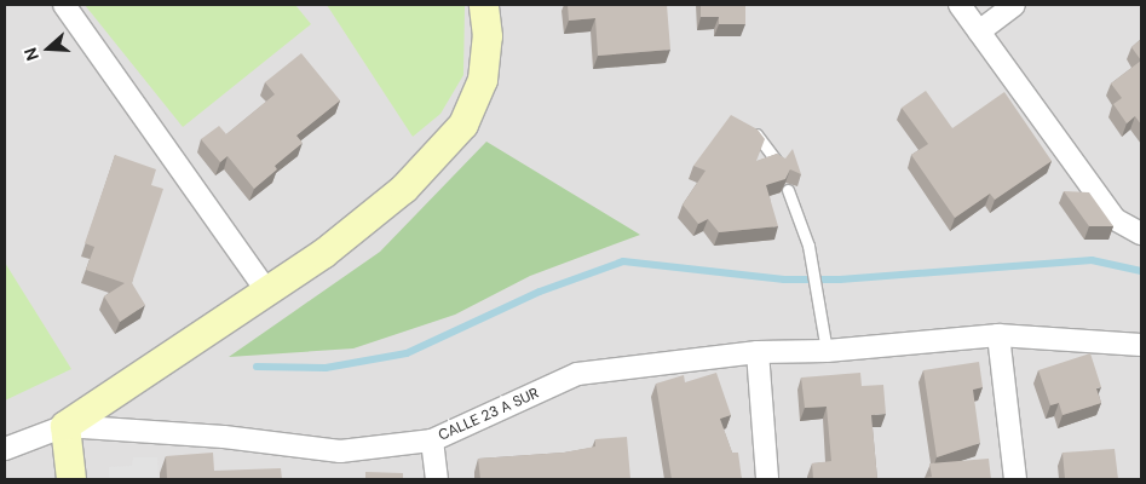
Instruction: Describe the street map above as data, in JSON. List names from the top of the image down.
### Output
{
  "streets": {
    "street": ["CALLE 23 A SUR"]
  },
  "north": "left"
}
